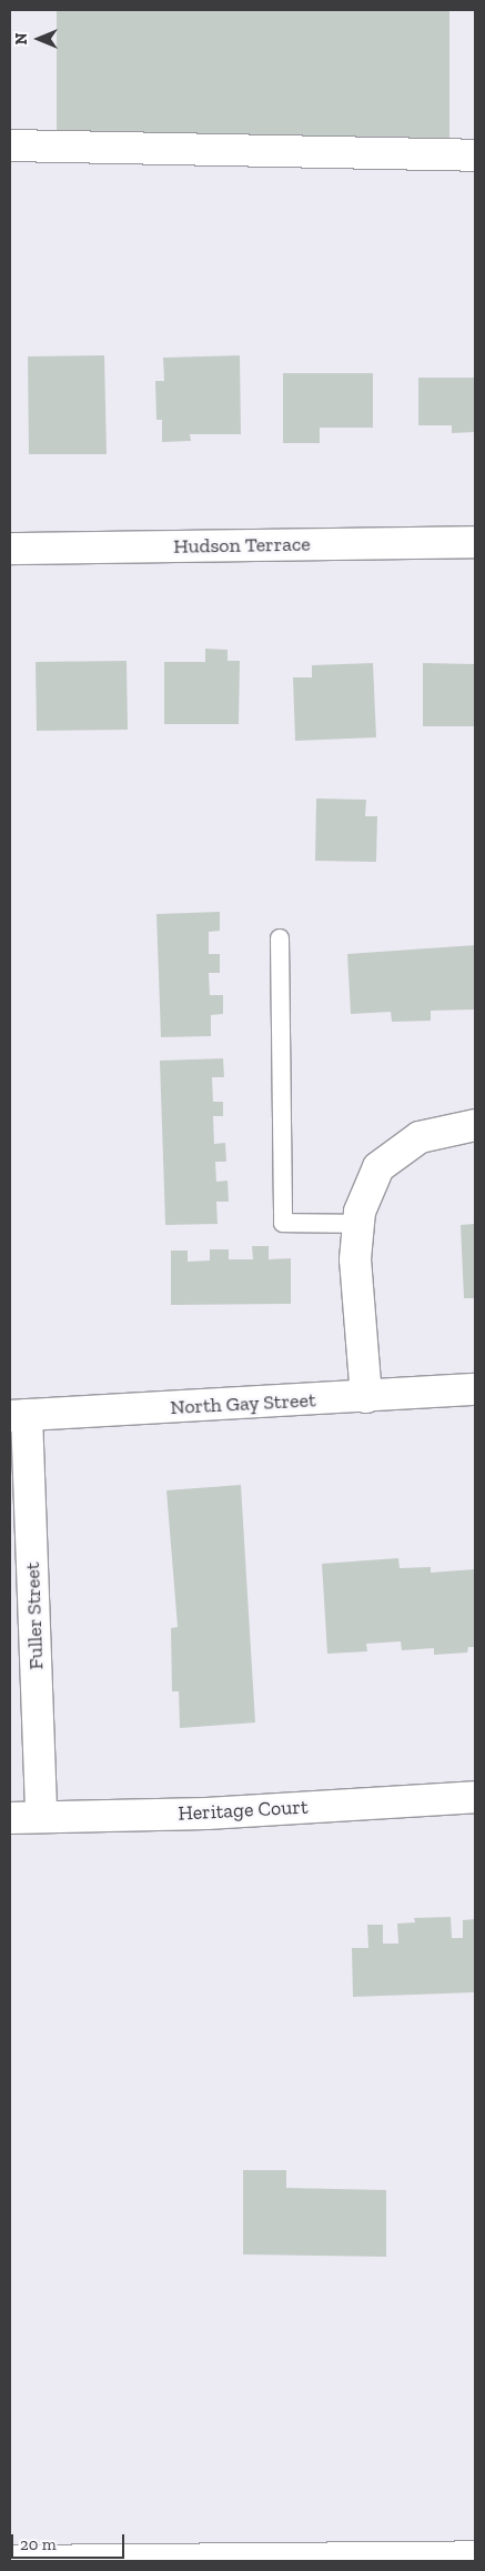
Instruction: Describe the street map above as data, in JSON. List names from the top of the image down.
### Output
{
  "streets": {
    "street": [
      "Hudson Terrace",
      "North Gay Street",
      "Fuller Street",
      "Heritage Court"
    ]
  },
  "crossings": [
    ["North Gay Street", "Fuller Street"],
    ["Fuller Street", "Heritage Court"]
  ],
  "scale_bar": "20 m",
  "north": "left"
}
